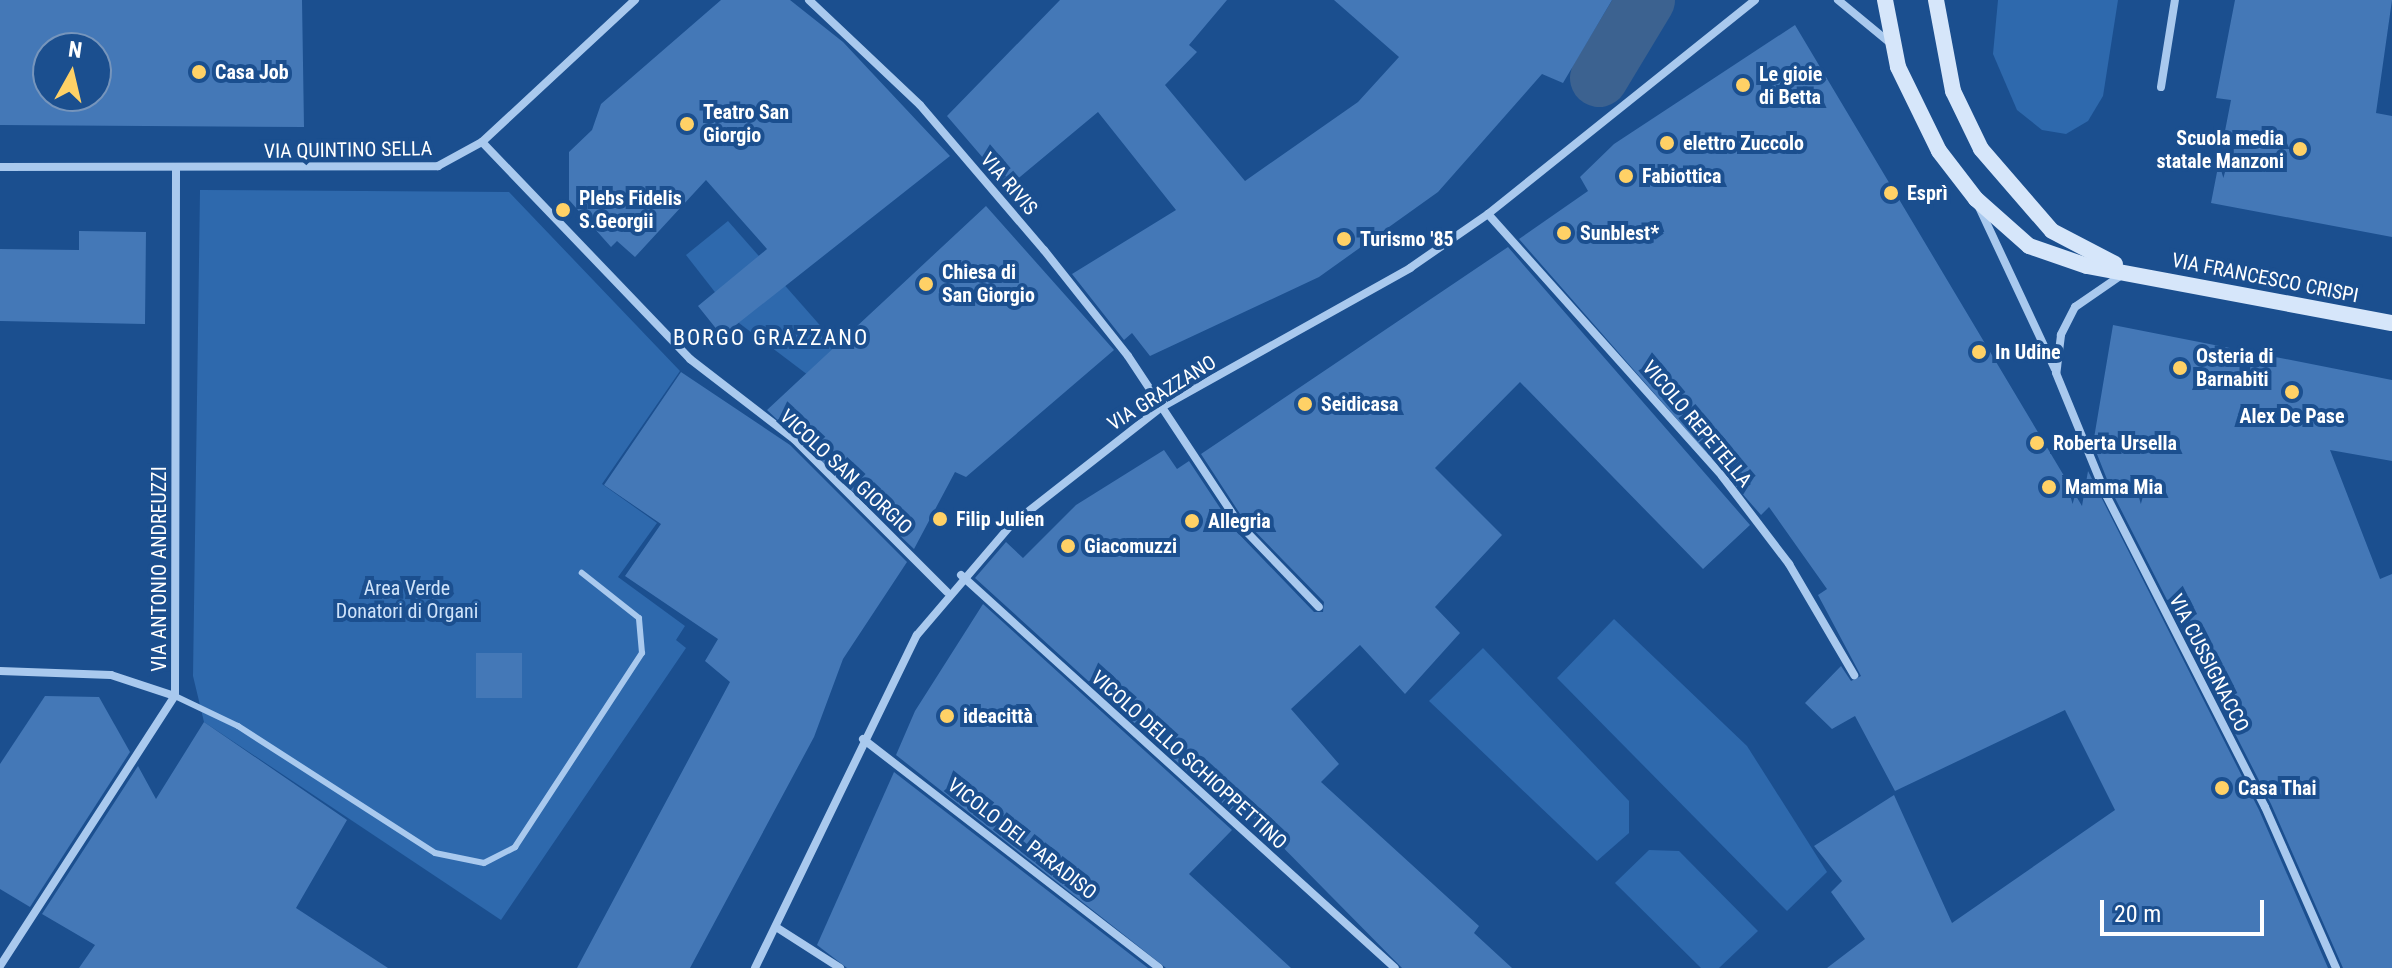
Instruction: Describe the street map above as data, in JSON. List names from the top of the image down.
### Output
{
  "streets": {
    "street": [
      "VIA QUINTINO SELLA",
      "VIA RIVIS",
      "VIA FRANCESCO CRISPI",
      "VIA GRAZZANO",
      "VICOLO REPETELLA",
      "VICOLO SAN GIORGIO",
      "VIA ANTONIO ANDREUZZI",
      "VIA CUSSIGNACCO",
      "VICOLO DELLO SCHIOPPETTINO",
      "VICOLO DEL PARADISO"
    ]
  },
  "crossings": [
    ["VIA QUINTINO SELLA", "VICOLO SAN GIORGIO"],
    ["VIA QUINTINO SELLA", "VIA ANTONIO ANDREUZZI"],
    ["VIA RIVIS", "VIA GRAZZANO"],
    ["VIA GRAZZANO", "VICOLO REPETELLA"],
    ["VIA GRAZZANO", "VICOLO SAN GIORGIO"],
    ["VIA GRAZZANO", "VICOLO DELLO SCHIOPPETTINO"],
    ["VIA GRAZZANO", "VICOLO DEL PARADISO"]
  ],
  "districts": ["BORGO GRAZZANO"],
  "parks": ["Area Verde Donatori di Organi"],
  "places": [
    "Casa Job",
    "Le gioie di Betta",
    "Teatro San Giorgio",
    "elettro Zuccolo",
    "Scuola media statale Manzoni",
    "Fabiottica",
    "Esprì",
    "Plebs Fidelis S.Georgii",
    "Sunblest*",
    "Turismo '85",
    "Chiesa di San Giorgio",
    "In Udine",
    "Osteria di Barnabiti",
    "Alex De Pase",
    "Seidicasa",
    "Roberta Ursella",
    "Mamma Mia",
    "Filip Julien",
    "Allegria",
    "Giacomuzzi",
    "ideacittà",
    "Casa Thai"
  ],
  "scale_bar": "20 m",
  "north": "top"
}
